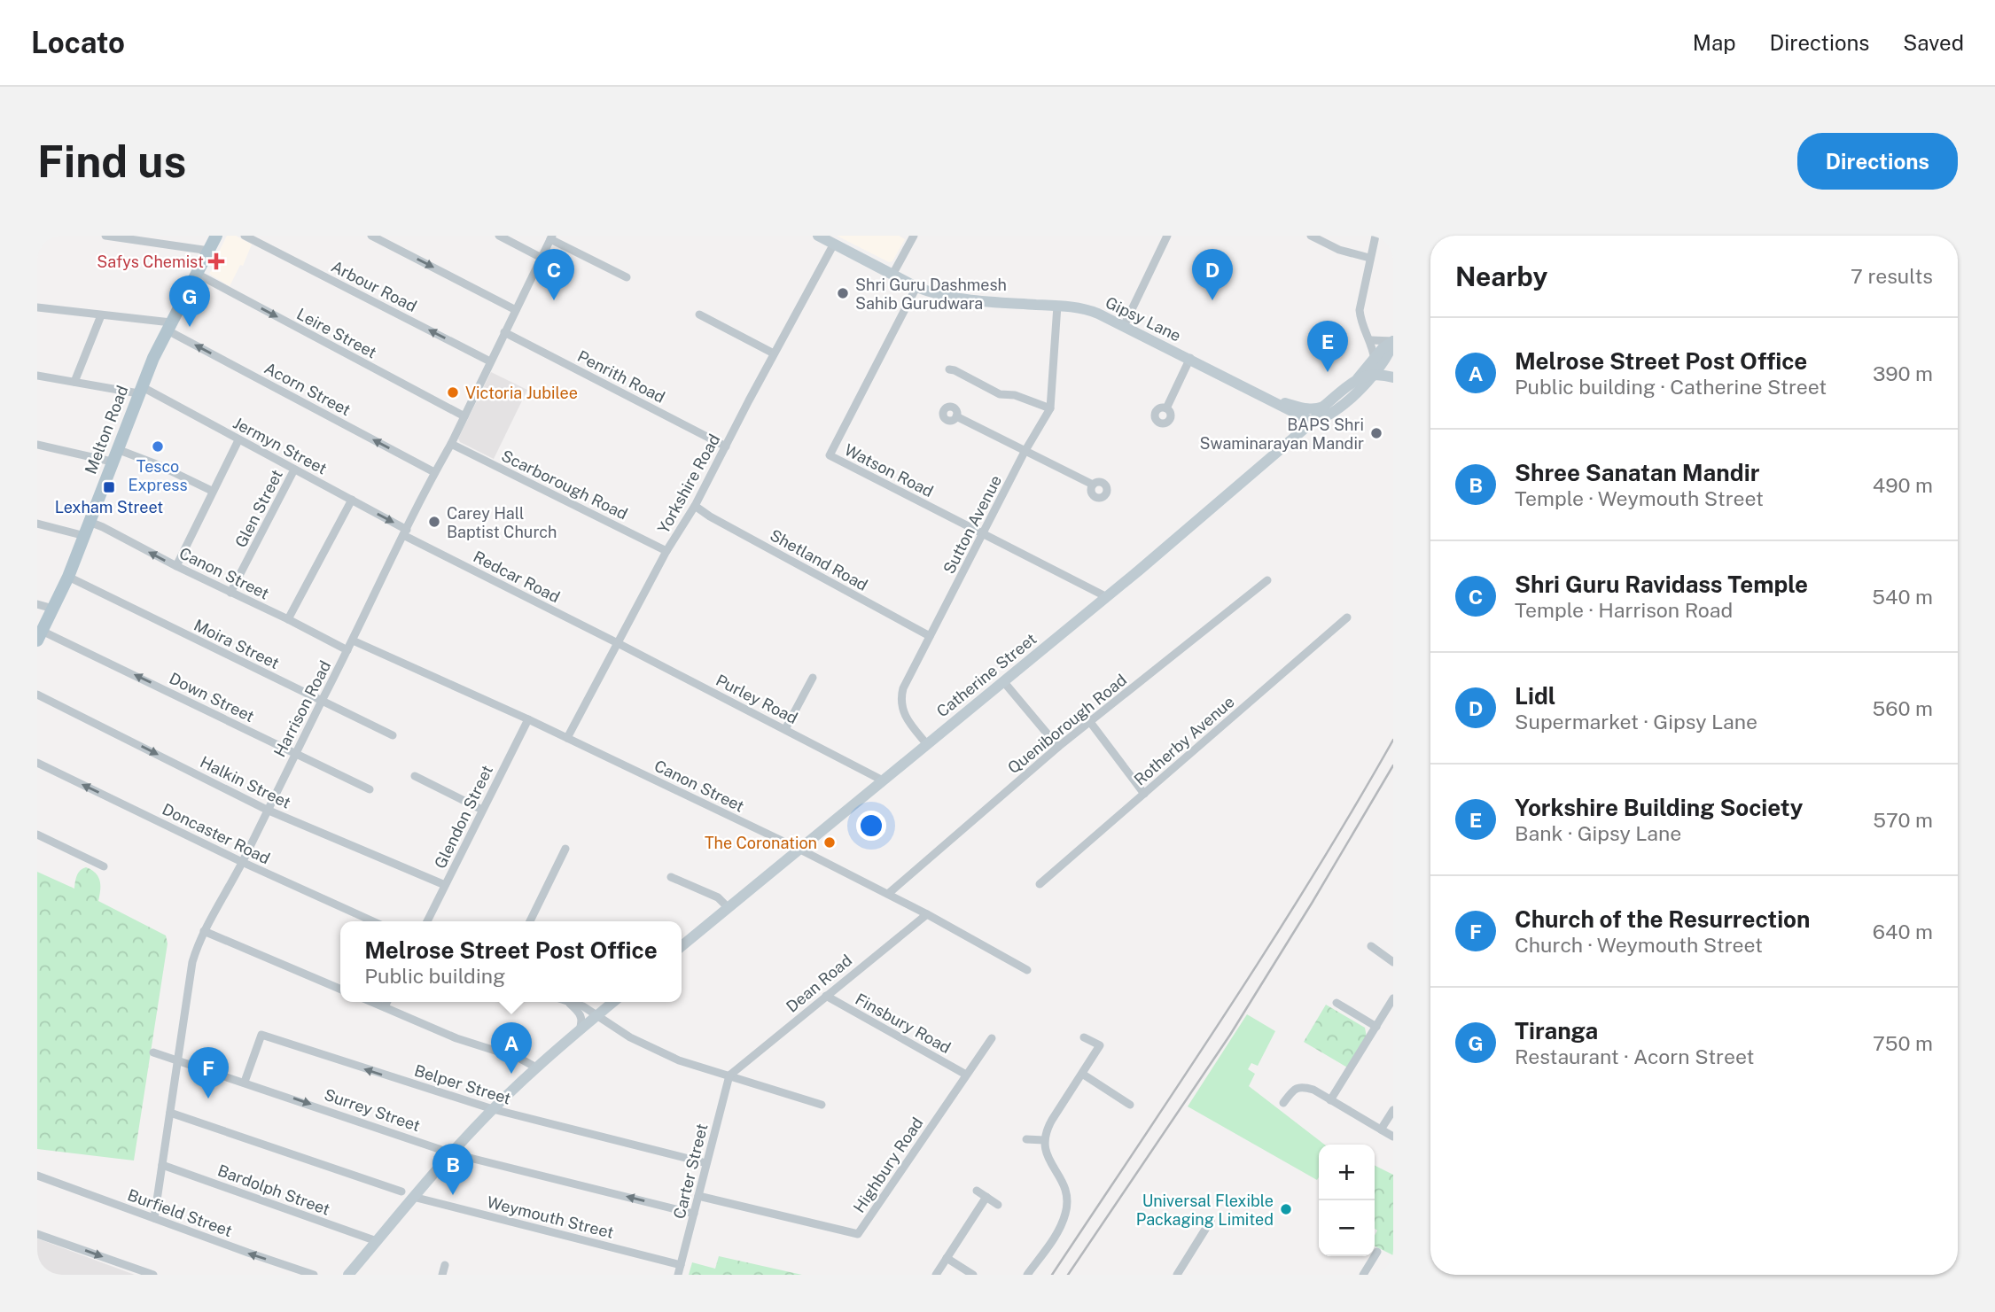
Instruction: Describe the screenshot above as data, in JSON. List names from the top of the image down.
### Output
{
  "streets": {
    "main road": ["Melton Road"],
    "street": [
      "Arbour Road",
      "Gipsy Lane",
      "Leire Street",
      "Penrith Road",
      "Acorn Street",
      "Jermyn Street",
      "Watson Road",
      "Yorkshire Road",
      "Scarborough Road",
      "Glen Street",
      "Sutton Avenue",
      "Shetland Road",
      "Canon Street",
      "Redcar Road",
      "Moira Street",
      "Catherine Street",
      "Down Street",
      "Purley Road",
      "Harrison Road",
      "Queniborough Road",
      "Rotherby Avenue",
      "Halkin Street",
      "Glendon Street",
      "Doncaster Road",
      "Dean Road",
      "Finsbury Road",
      "Belper Street",
      "Surrey Street",
      "Highbury Road",
      "Carter Street",
      "Bardolph Street",
      "Burfield Street",
      "Weymouth Street"
    ]
  },
  "crossings": [
    ["Arbour Road", "Harrison Road"],
    ["Gipsy Lane", "Watson Road"],
    ["Gipsy Lane", "Yorkshire Road"],
    ["Gipsy Lane", "Sutton Avenue"],
    ["Gipsy Lane", "Catherine Street"],
    ["Leire Street", "Melton Road"],
    ["Leire Street", "Harrison Road"],
    ["Penrith Road", "Yorkshire Road"],
    ["Penrith Road", "Harrison Road"],
    ["Acorn Street", "Melton Road"],
    ["Acorn Street", "Harrison Road"],
    ["Melton Road", "Jermyn Street"],
    ["Melton Road", "Canon Street"],
    ["Melton Road", "Moira Street"],
    ["Melton Road", "Down Street"],
    ["Jermyn Street", "Glen Street"],
    ["Jermyn Street", "Redcar Road"],
    ["Jermyn Street", "Harrison Road"],
    ["Watson Road", "Sutton Avenue"],
    ["Watson Road", "Catherine Street"],
    ["Yorkshire Road", "Scarborough Road"],
    ["Yorkshire Road", "Shetland Road"],
    ["Yorkshire Road", "Canon Street"],
    ["Yorkshire Road", "Redcar Road"],
    ["Yorkshire Road", "Purley Road"],
    ["Scarborough Road", "Harrison Road"],
    ["Glen Street", "Canon Street"],
    ["Sutton Avenue", "Shetland Road"],
    ["Sutton Avenue", "Catherine Street"],
    ["Canon Street", "Catherine Street"],
    ["Canon Street", "Harrison Road"],
    ["Canon Street", "Queniborough Road"],
    ["Canon Street", "Glendon Street"],
    ["Canon Street", "Dean Road"],
    ["Redcar Road", "Purley Road"],
    ["Redcar Road", "Harrison Road"],
    ["Moira Street", "Harrison Road"],
    ["Catherine Street", "Purley Road"],
    ["Down Street", "Harrison Road"],
    ["Harrison Road", "Halkin Street"],
    ["Harrison Road", "Doncaster Road"],
    ["Harrison Road", "Surrey Street"],
    ["Harrison Road", "Bardolph Street"],
    ["Harrison Road", "Burfield Street"],
    ["Halkin Street", "Glendon Street"],
    ["Dean Road", "Finsbury Road"],
    ["Dean Road", "Carter Street"],
    ["Finsbury Road", "Highbury Road"],
    ["Belper Street", "Surrey Street"],
    ["Belper Street", "Carter Street"],
    ["Surrey Street", "Carter Street"],
    ["Highbury Road", "Carter Street"],
    ["Carter Street", "Weymouth Street"]
  ],
  "one_way": [
    "Leire Street",
    "Acorn Street",
    "Down Street",
    "Halkin Street",
    "Burfield Street"
  ],
  "places": {
    "health": ["Safys Chemist"],
    "other": [
      "Shri Guru Dashmesh Sahib Gurudwara",
      "Victoria Jubilee",
      "BAPS Shri Swaminarayan Mandir",
      "Tesco Express",
      "Carey Hall Baptist Church",
      "The Coronation",
      "Universal Flexible Packaging Limited"
    ],
    "transit": ["Lexham Street"]
  },
  "page": {
    "header": "Locato",
    "nav": ["Map", "Directions", "Saved"],
    "buttons": "Directions",
    "title": "Find us",
    "heading": ["Nearby", "7 results"],
    "pins": [
      "C",
      "D",
      "G",
      "E",
      "A",
      "F",
      "B"
    ],
    "list": [
      {
        "mark": "A",
        "name": "Melrose Street Post Office",
        "note": "Public building · Catherine Street",
        "value": "390 m"
      },
      {
        "mark": "B",
        "name": "Shree Sanatan Mandir",
        "note": "Temple · Weymouth Street",
        "value": "490 m"
      },
      {
        "mark": "C",
        "name": "Shri Guru Ravidass Temple",
        "note": "Temple · Harrison Road",
        "value": "540 m"
      },
      {
        "mark": "D",
        "name": "Lidl",
        "note": "Supermarket · Gipsy Lane",
        "value": "560 m"
      },
      {
        "mark": "E",
        "name": "Yorkshire Building Society",
        "note": "Bank · Gipsy Lane",
        "value": "570 m"
      },
      {
        "mark": "F",
        "name": "Church of the Resurrection",
        "note": "Church · Weymouth Street",
        "value": "640 m"
      },
      {
        "mark": "G",
        "name": "Tiranga",
        "note": "Restaurant · Acorn Street",
        "value": "750 m"
      }
    ],
    "popup": ["Melrose Street Post Office", "Public building"],
    "map_buttons": ["+", "−"]
  }
}
